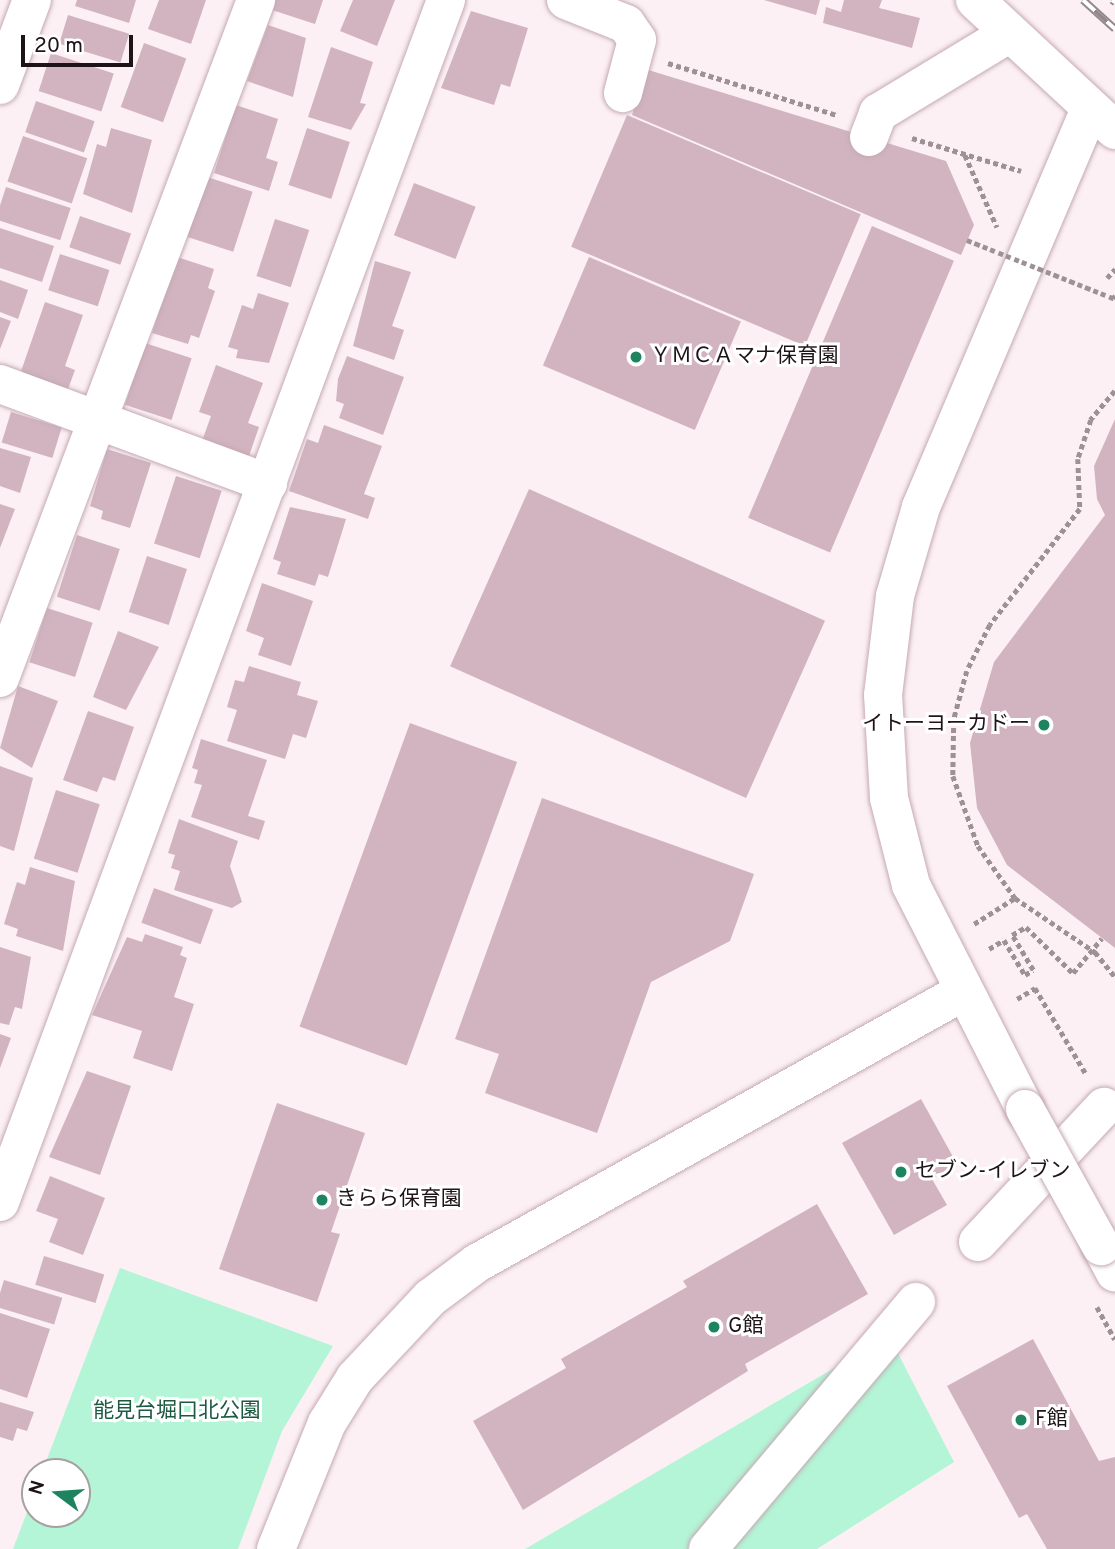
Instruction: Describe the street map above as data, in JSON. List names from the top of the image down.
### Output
{
  "parks": ["能見台堀口北公園"],
  "places": [
    "ＹＭＣＡマナ保育園",
    "イトーヨーカドー",
    "セブン-イレブン",
    "きらら保育園",
    "G館",
    "F館"
  ],
  "scale_bar": "20 m",
  "north": "left"
}
